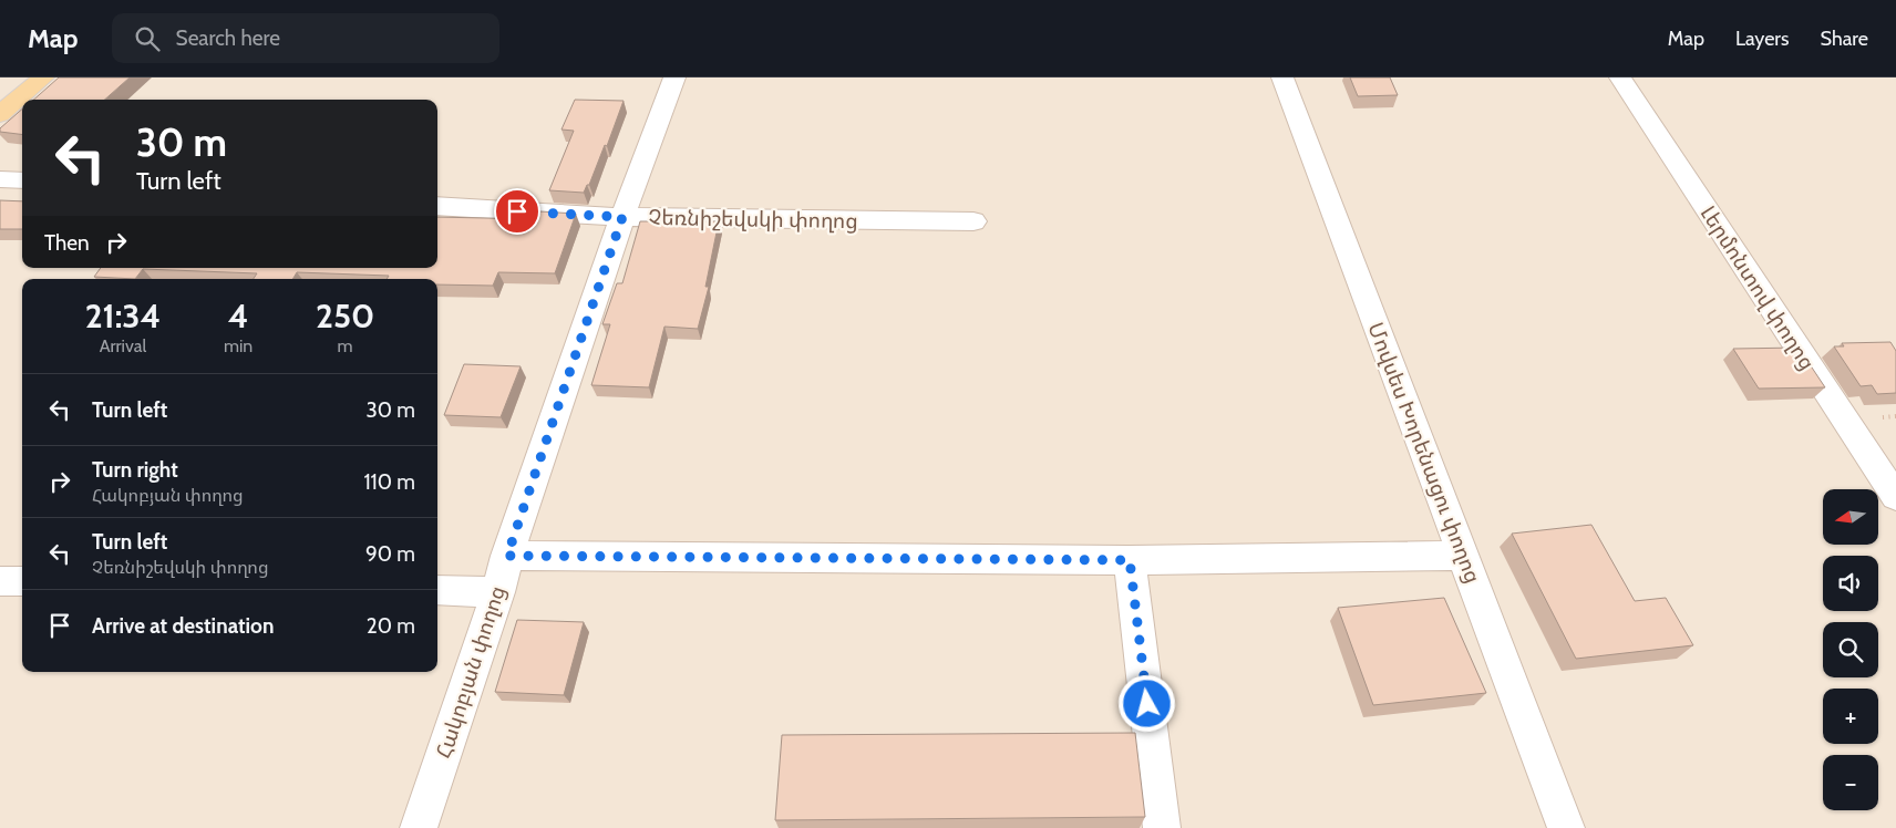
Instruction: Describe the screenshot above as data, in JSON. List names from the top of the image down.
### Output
{
  "streets": {
    "street": [
      "Չեռնիշեվսկի փողոց",
      "Լերմոնտով փողոց",
      "Մովսես Խորենացու փողոց",
      "Հակոբյան փողոց"
    ]
  },
  "crossings": [
    ["Չեռնիշեվսկի փողոց", "Հակոբյան փողոց"]
  ],
  "north": "left",
  "page": {
    "header": "Map",
    "search": "Search here",
    "nav": ["Map", "Layers", "Share"],
    "turn": ["30 m", "Turn left"],
    "then": "Then",
    "eta": [
      "21:34",
      "Arrival",
      "4",
      "min",
      "250",
      "m"
    ],
    "list": [
      {
        "name": "Turn left",
        "value": "30 m"
      },
      {
        "name": "Turn right",
        "note": "Հակոբյան փողոց",
        "value": "110 m"
      },
      {
        "name": "Turn left",
        "note": "Չեռնիշեվսկի փողոց",
        "value": "90 m"
      },
      {
        "name": "Arrive at destination",
        "value": "20 m"
      }
    ],
    "map_buttons": ["+", "−"]
  }
}
